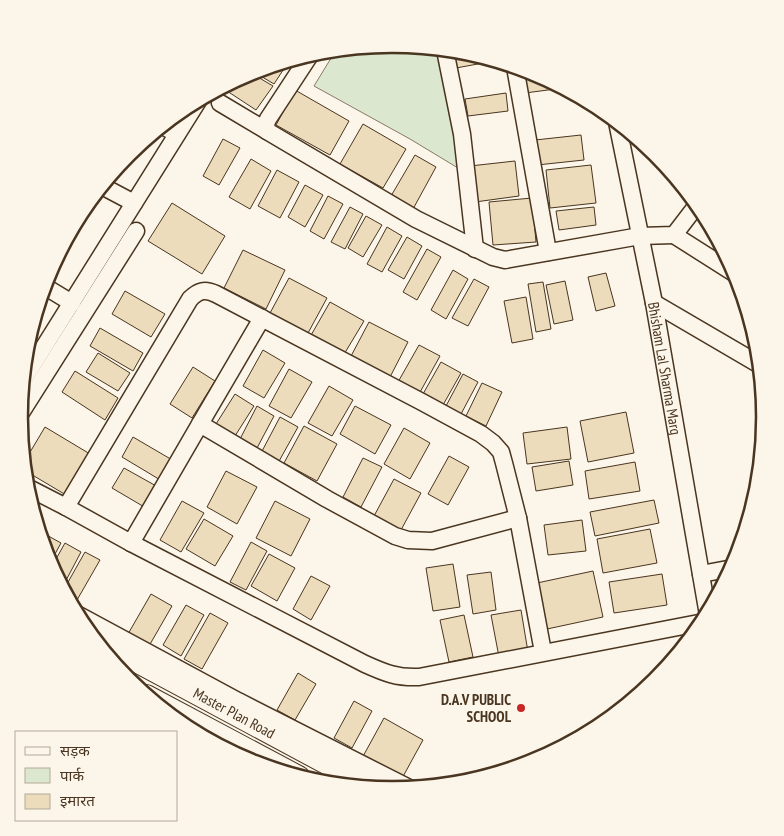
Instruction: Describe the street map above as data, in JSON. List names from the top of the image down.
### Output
{
  "streets": {
    "main road": ["Master Plan Road"],
    "street": ["Bhisham Lal Sharma Marg"]
  },
  "places": ["D.A.V PUBLIC SCHOOL"],
  "legend": ["सड़क", "पार्क", "इमारत"]
}
